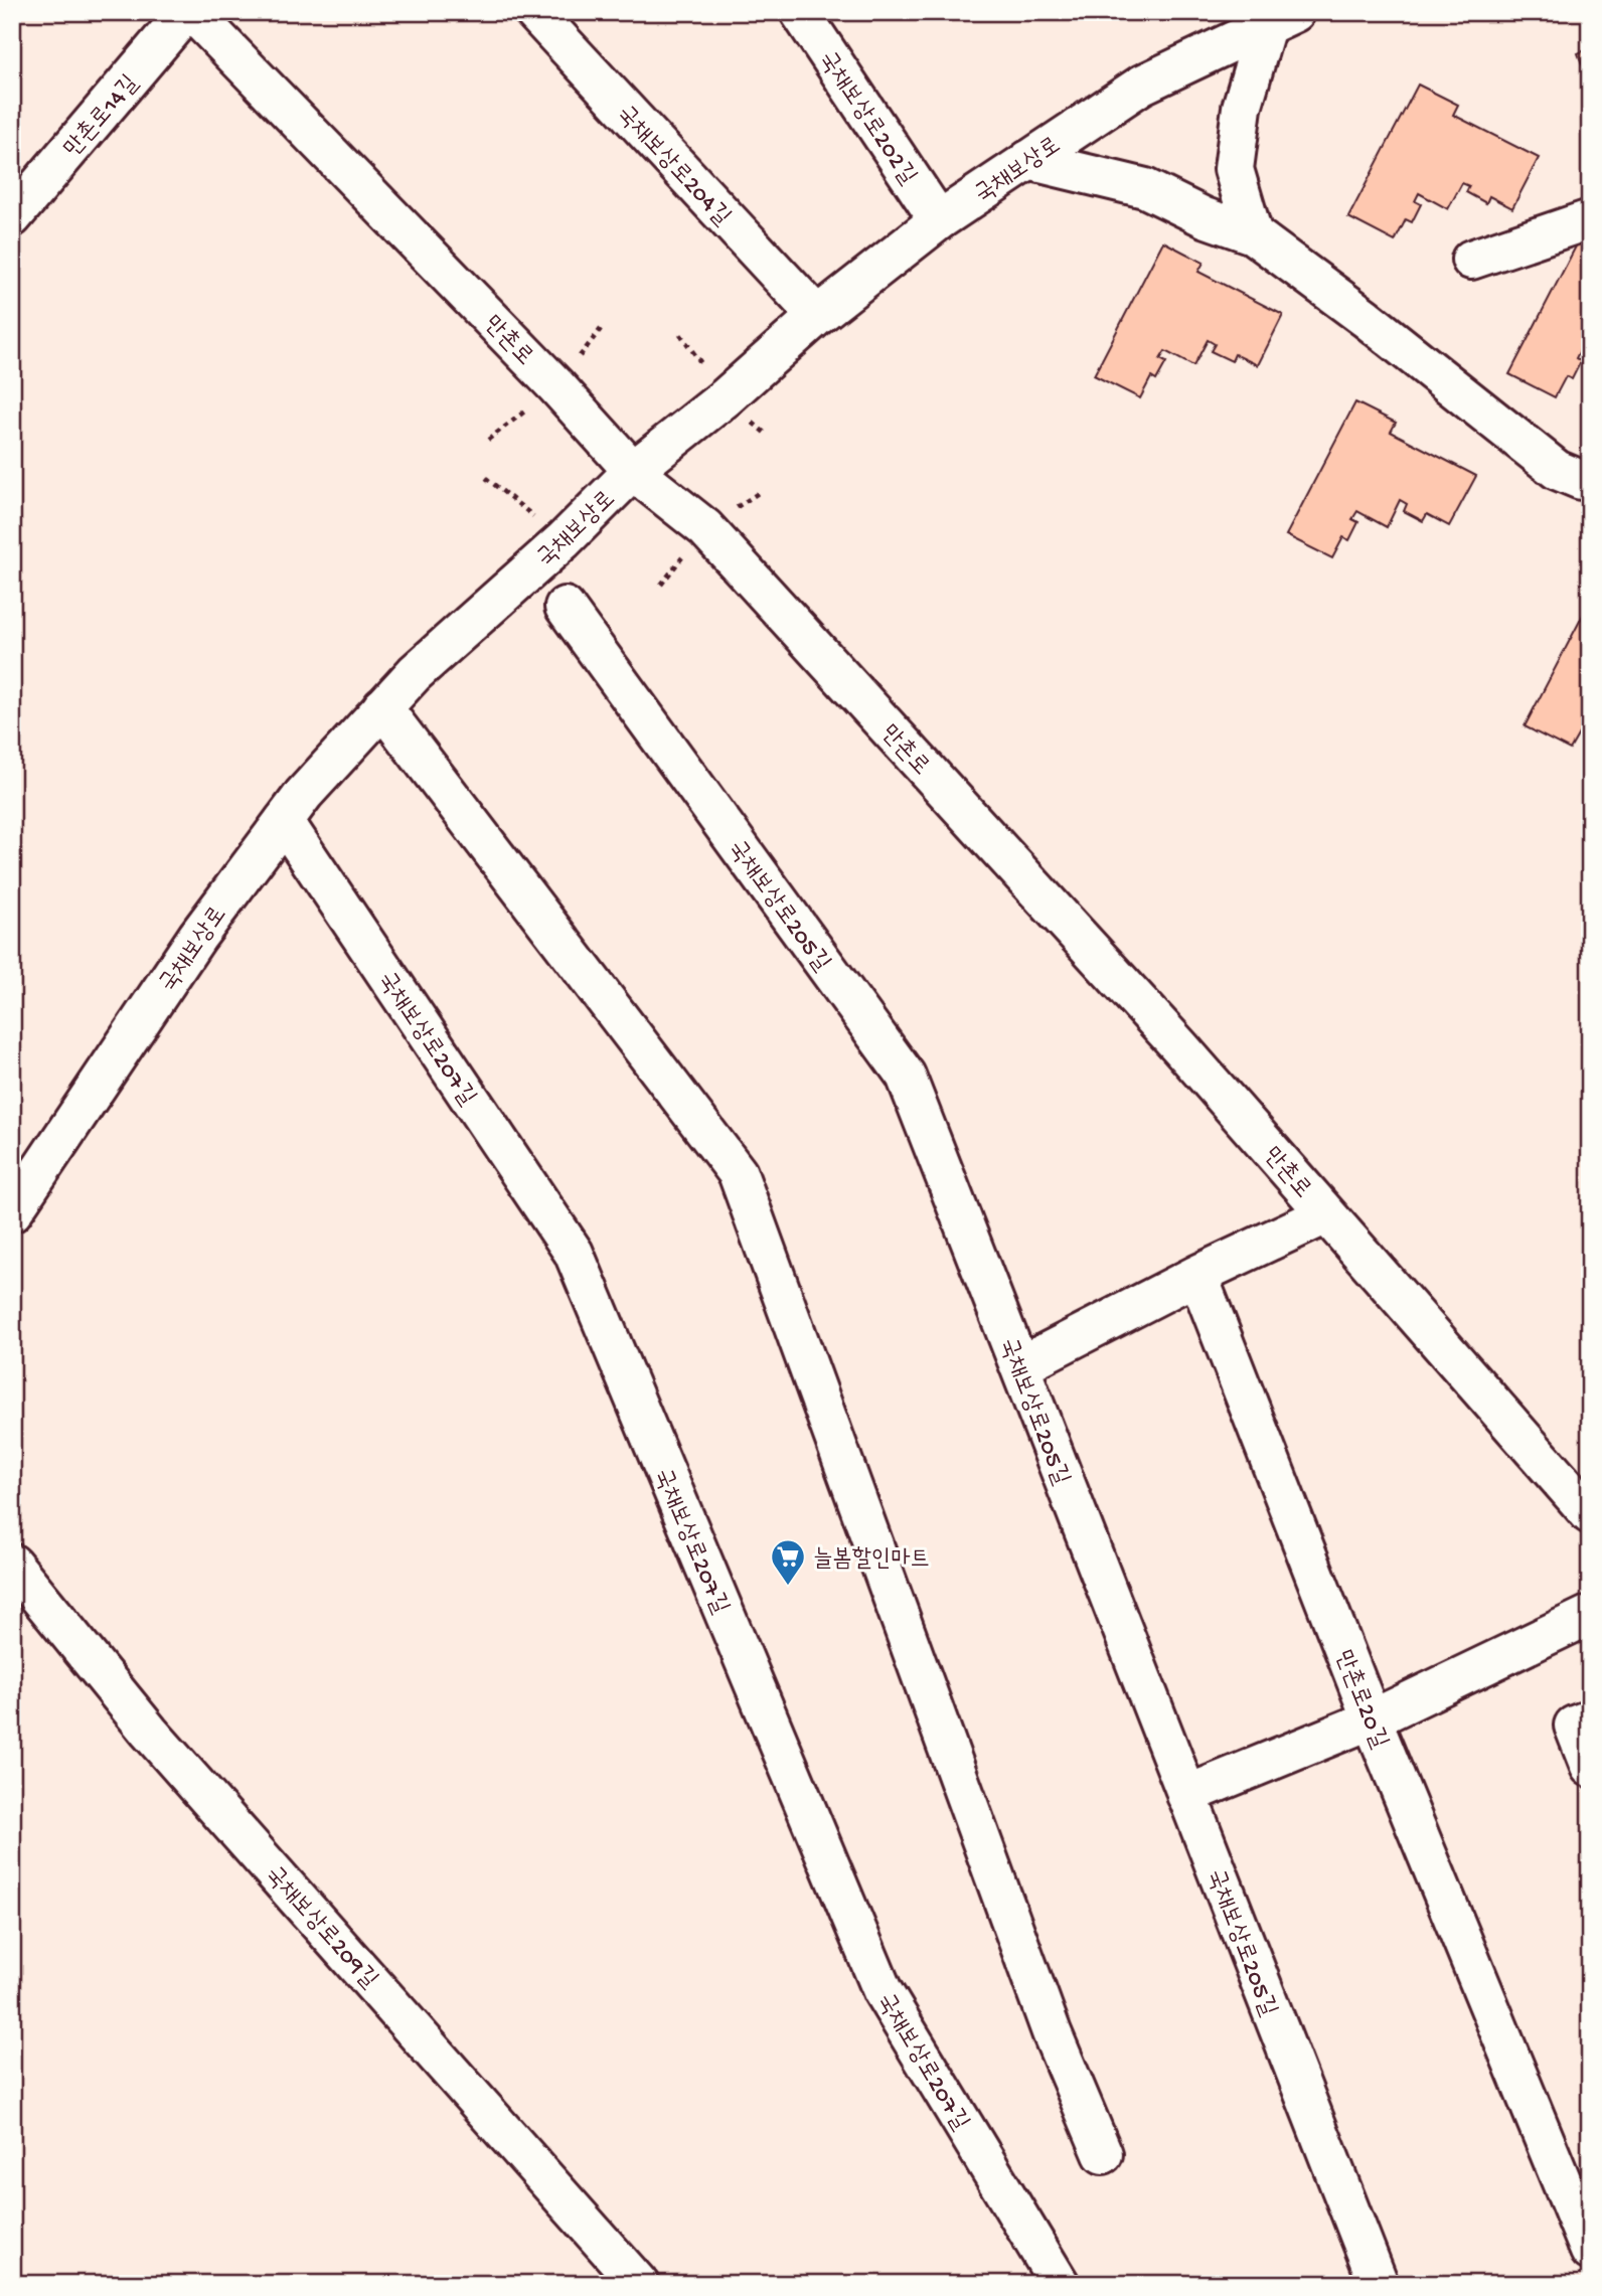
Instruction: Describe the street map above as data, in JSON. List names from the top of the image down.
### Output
{
  "streets": {
    "street": [
      "만촌로14길",
      "국채보상로202길",
      "국채보상로204길",
      "국채보상로",
      "만촌로",
      "국채보상로205길",
      "국채보상로207길",
      "만촌로20길",
      "국채보상로209길"
    ]
  },
  "crossings": [
    ["국채보상로202길", "국채보상로"],
    ["국채보상로204길", "국채보상로"],
    ["국채보상로", "만촌로"],
    ["국채보상로", "국채보상로207길"]
  ],
  "places": {
    "supermarket": ["늘봄할인마트"]
  }
}
